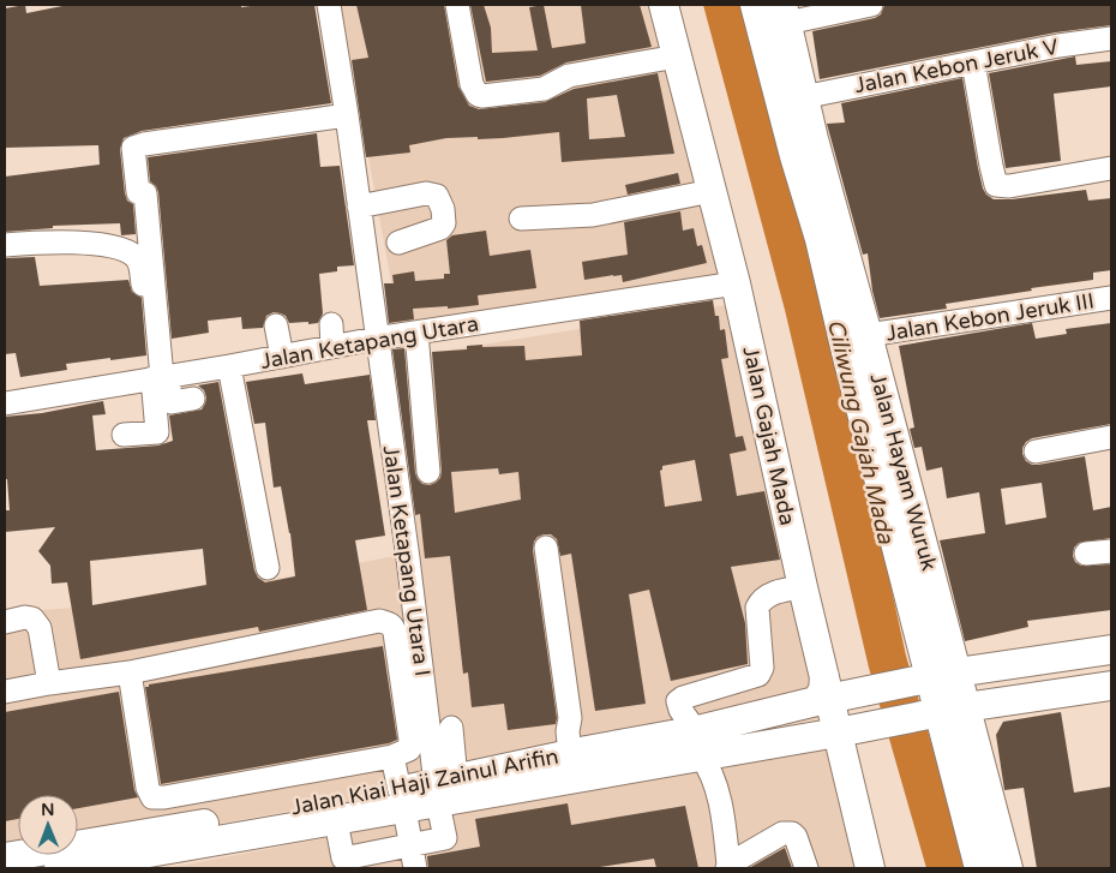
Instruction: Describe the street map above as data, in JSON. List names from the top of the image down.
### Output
{
  "streets": {
    "main road": ["Jalan Gajah Mada", "Jalan Hayam Wuruk", "Jalan Kiai Haji Zainul Arifin"],
    "street": [
      "Jalan Kebon Jeruk V",
      "Jalan Kebon Jeruk III",
      "Jalan Ketapang Utara",
      "Jalan Ketapang Utara I"
    ]
  },
  "crossings": [
    ["Jalan Kebon Jeruk V", "Jalan Hayam Wuruk"],
    ["Jalan Kebon Jeruk III", "Jalan Hayam Wuruk"],
    ["Jalan Ketapang Utara", "Jalan Gajah Mada"],
    ["Jalan Ketapang Utara", "Jalan Ketapang Utara I"],
    ["Jalan Gajah Mada", "Jalan Kiai Haji Zainul Arifin"],
    ["Jalan Hayam Wuruk", "Jalan Kiai Haji Zainul Arifin"],
    ["Jalan Ketapang Utara I", "Jalan Kiai Haji Zainul Arifin"]
  ],
  "water": ["Ciliwung Gajah Mada"],
  "north": "top"
}
